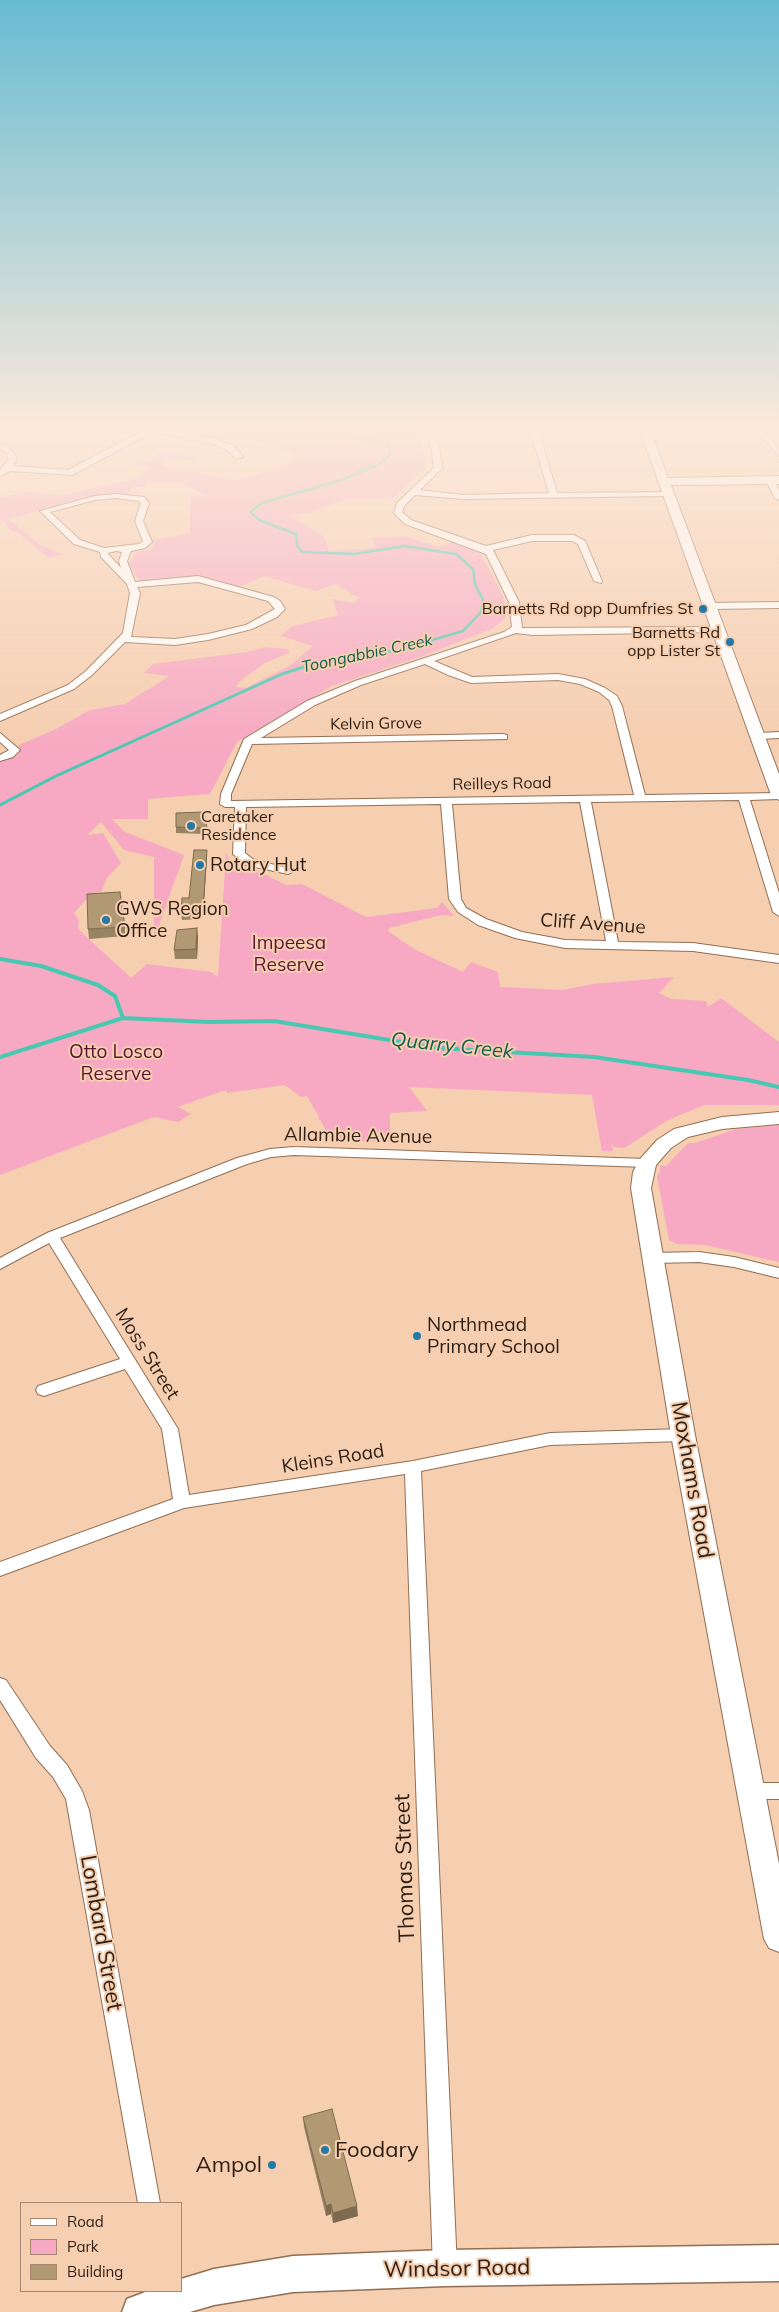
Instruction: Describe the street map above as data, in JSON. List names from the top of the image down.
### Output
{
  "streets": {
    "main road": ["Windsor Road"],
    "street": [
      "Kelvin Grove",
      "Reilleys Road",
      "Cliff Avenue",
      "Allambie Avenue",
      "Moss Street",
      "Kleins Road",
      "Moxhams Road",
      "Thomas Street",
      "Lombard Street"
    ]
  },
  "crossings": [
    ["Kelvin Grove", "Reilleys Road"],
    ["Reilleys Road", "Cliff Avenue"],
    ["Allambie Avenue", "Moss Street"],
    ["Allambie Avenue", "Moxhams Road"],
    ["Moss Street", "Kleins Road"],
    ["Kleins Road", "Moxhams Road"],
    ["Kleins Road", "Thomas Street"],
    ["Thomas Street", "Windsor Road"]
  ],
  "water": ["Toongabbie Creek", "Quarry Creek"],
  "parks": ["Impeesa Reserve", "Otto Losco Reserve"],
  "places": [
    "Barnetts Rd opp Dumfries St",
    "Barnetts Rd opp Lister St",
    "Caretaker Residence",
    "Rotary Hut",
    "GWS Region Office",
    "Northmead Primary School",
    "Foodary",
    "Ampol"
  ],
  "legend": ["Road", "Park", "Building"]
}
